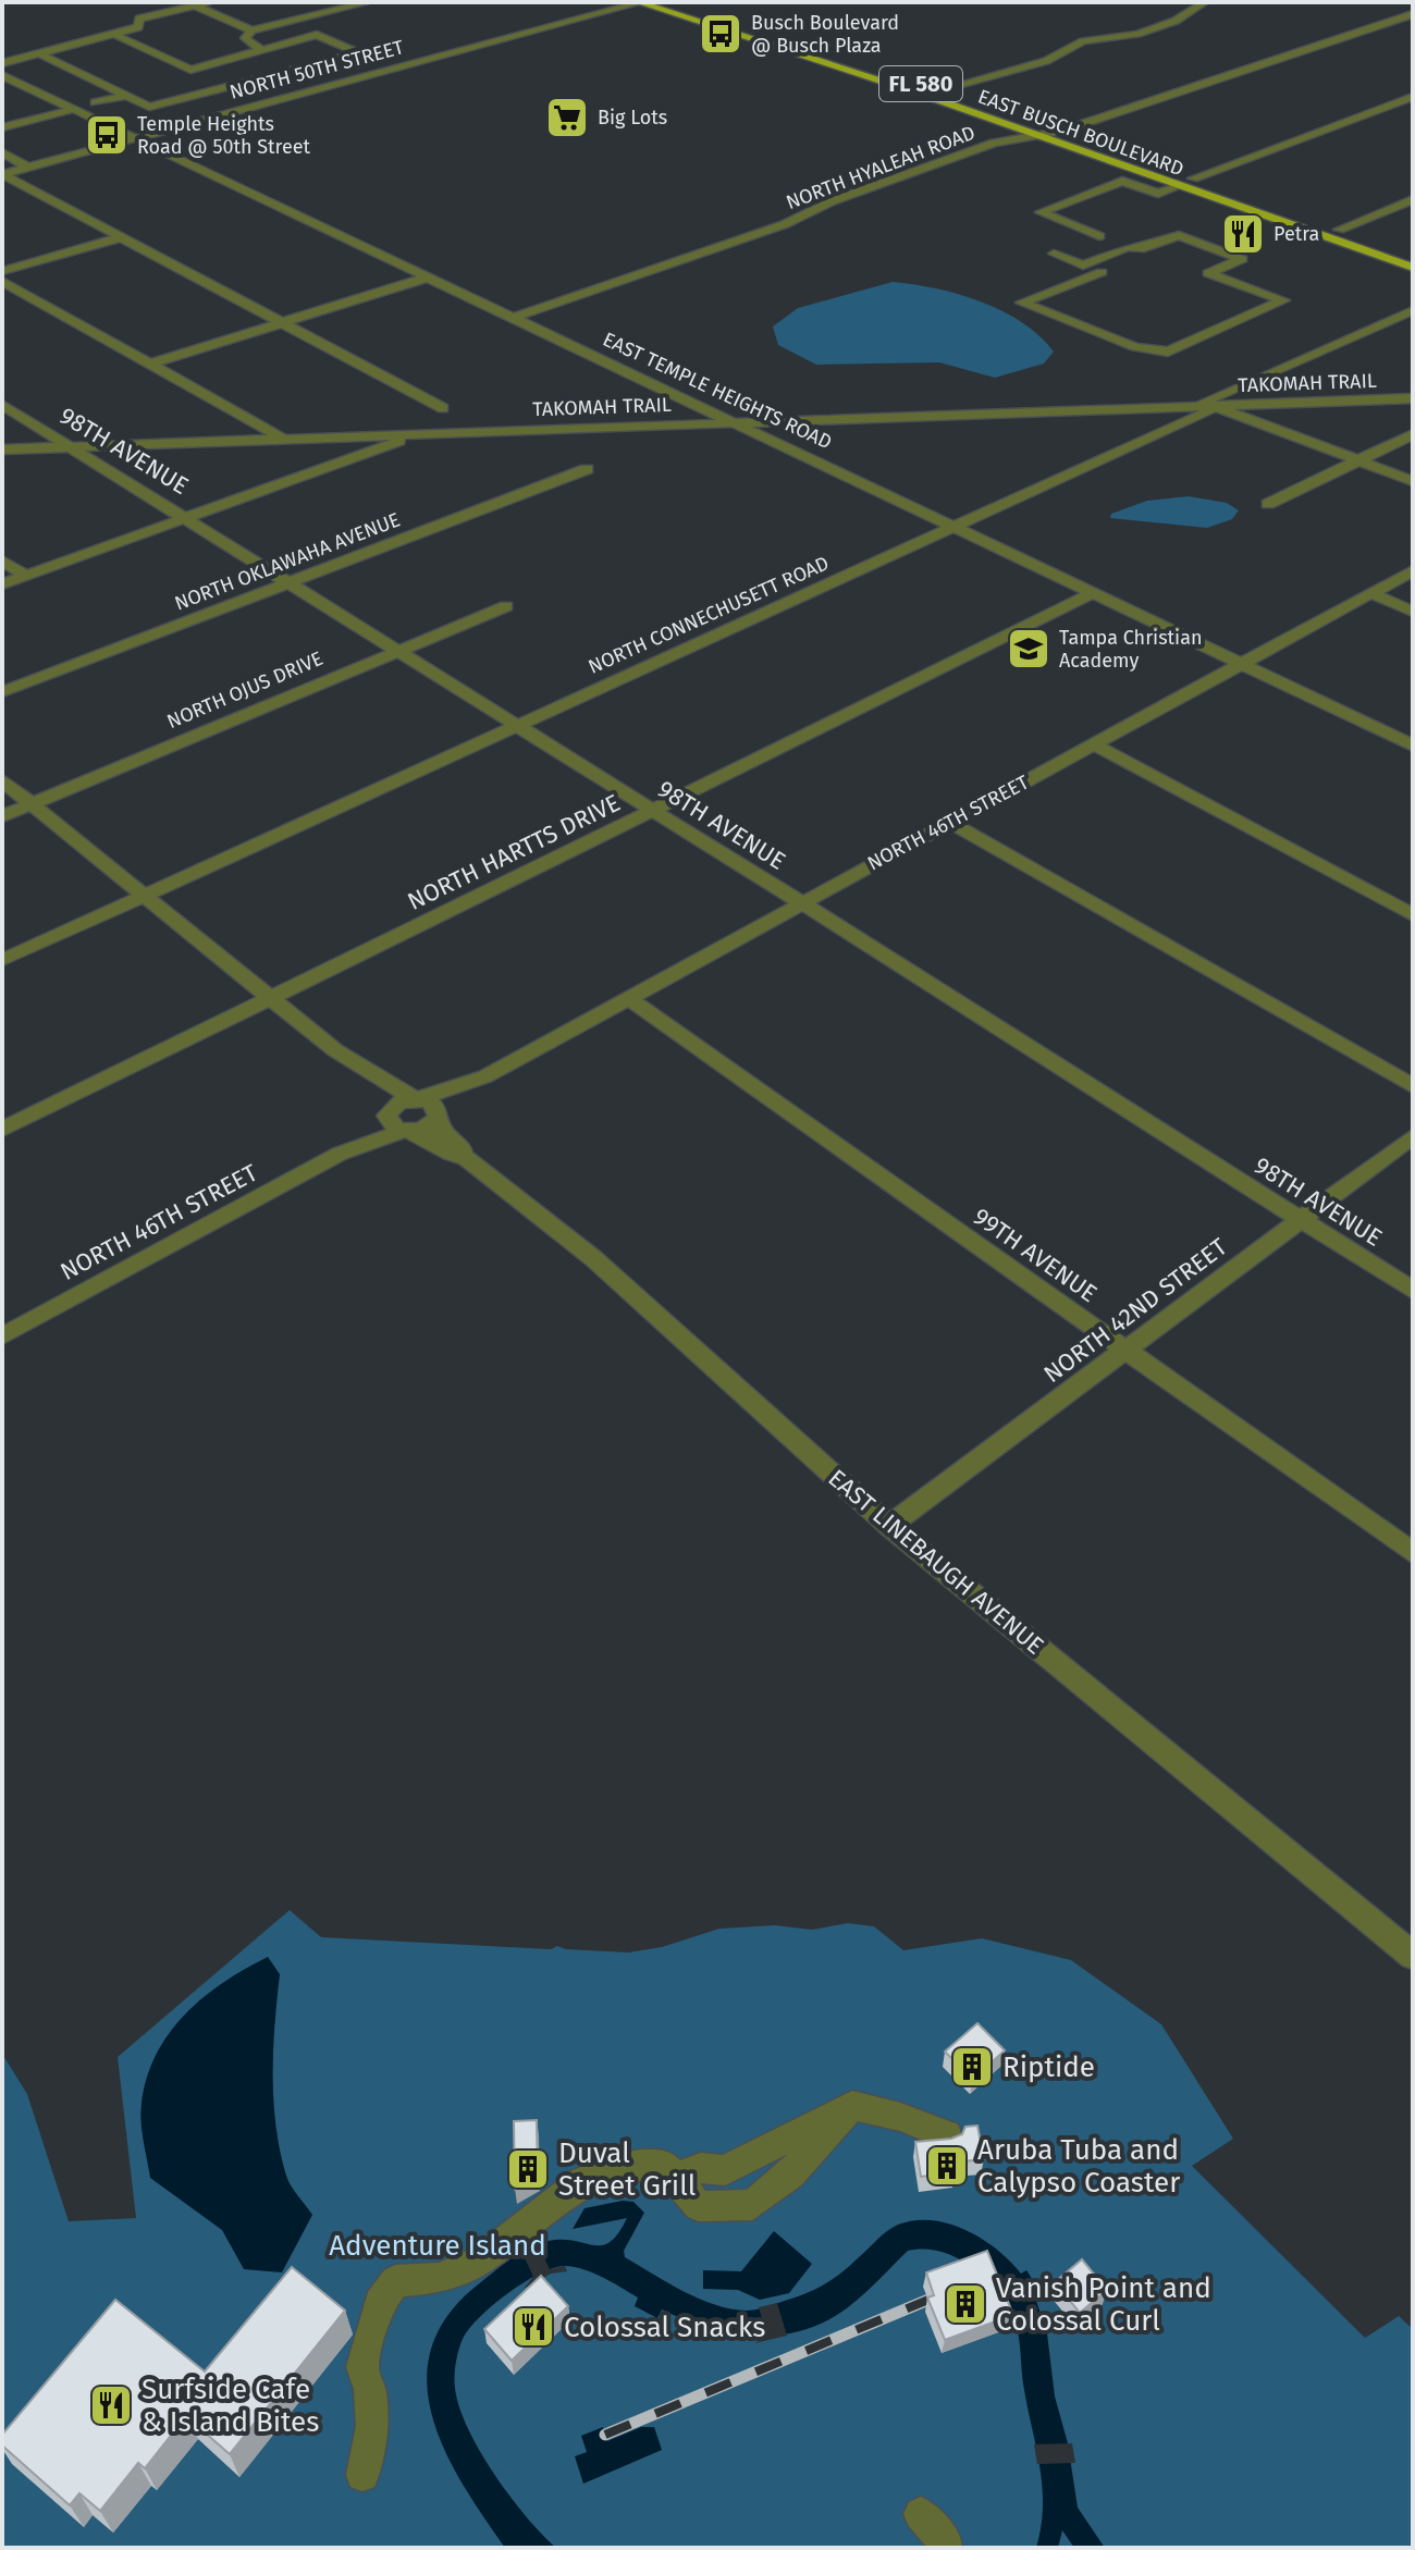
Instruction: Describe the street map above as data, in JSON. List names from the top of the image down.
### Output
{
  "streets": {
    "main road": ["FL 580", "EAST BUSCH BOULEVARD"],
    "street": [
      "NORTH 50TH STREET",
      "NORTH HYALEAH ROAD",
      "TAKOMAH TRAIL",
      "EAST TEMPLE HEIGHTS ROAD",
      "98TH AVENUE",
      "NORTH OKLAWAHA AVENUE",
      "NORTH CONNECHUSETT ROAD",
      "NORTH OJUS DRIVE",
      "NORTH 46TH STREET",
      "NORTH HARTTS DRIVE",
      "99TH AVENUE",
      "NORTH 42ND STREET",
      "EAST LINEBAUGH AVENUE"
    ]
  },
  "crossings": [
    ["NORTH 50TH STREET", "EAST BUSCH BOULEVARD"],
    ["NORTH 50TH STREET", "EAST TEMPLE HEIGHTS ROAD"],
    ["EAST BUSCH BOULEVARD", "NORTH HYALEAH ROAD"],
    ["NORTH HYALEAH ROAD", "EAST TEMPLE HEIGHTS ROAD"],
    ["TAKOMAH TRAIL", "EAST TEMPLE HEIGHTS ROAD"],
    ["TAKOMAH TRAIL", "98TH AVENUE"],
    ["TAKOMAH TRAIL", "NORTH CONNECHUSETT ROAD"],
    ["EAST TEMPLE HEIGHTS ROAD", "NORTH CONNECHUSETT ROAD"],
    ["EAST TEMPLE HEIGHTS ROAD", "NORTH 46TH STREET"],
    ["EAST TEMPLE HEIGHTS ROAD", "NORTH HARTTS DRIVE"],
    ["98TH AVENUE", "NORTH OKLAWAHA AVENUE"],
    ["98TH AVENUE", "NORTH CONNECHUSETT ROAD"],
    ["98TH AVENUE", "NORTH OJUS DRIVE"],
    ["98TH AVENUE", "NORTH 46TH STREET"],
    ["98TH AVENUE", "NORTH HARTTS DRIVE"],
    ["98TH AVENUE", "NORTH 42ND STREET"],
    ["NORTH 46TH STREET", "99TH AVENUE"],
    ["NORTH 46TH STREET", "EAST LINEBAUGH AVENUE"],
    ["99TH AVENUE", "NORTH 42ND STREET"],
    ["NORTH 42ND STREET", "EAST LINEBAUGH AVENUE"]
  ],
  "parks": ["Adventure Island"],
  "places": {
    "bus stop": ["Busch Boulevard @ Busch Plaza", "Temple Heights Road @ 50th Street"],
    "supermarket": ["Big Lots"],
    "restaurant": ["Petra", "Colossal Snacks", "Surfside Cafe & Island Bites"],
    "school or university": ["Tampa Christian Academy"],
    "building": [
      "Riptide",
      "Aruba Tuba and Calypso Coaster",
      "Duval Street Grill",
      "Vanish Point and Colossal Curl"
    ]
  }
}
